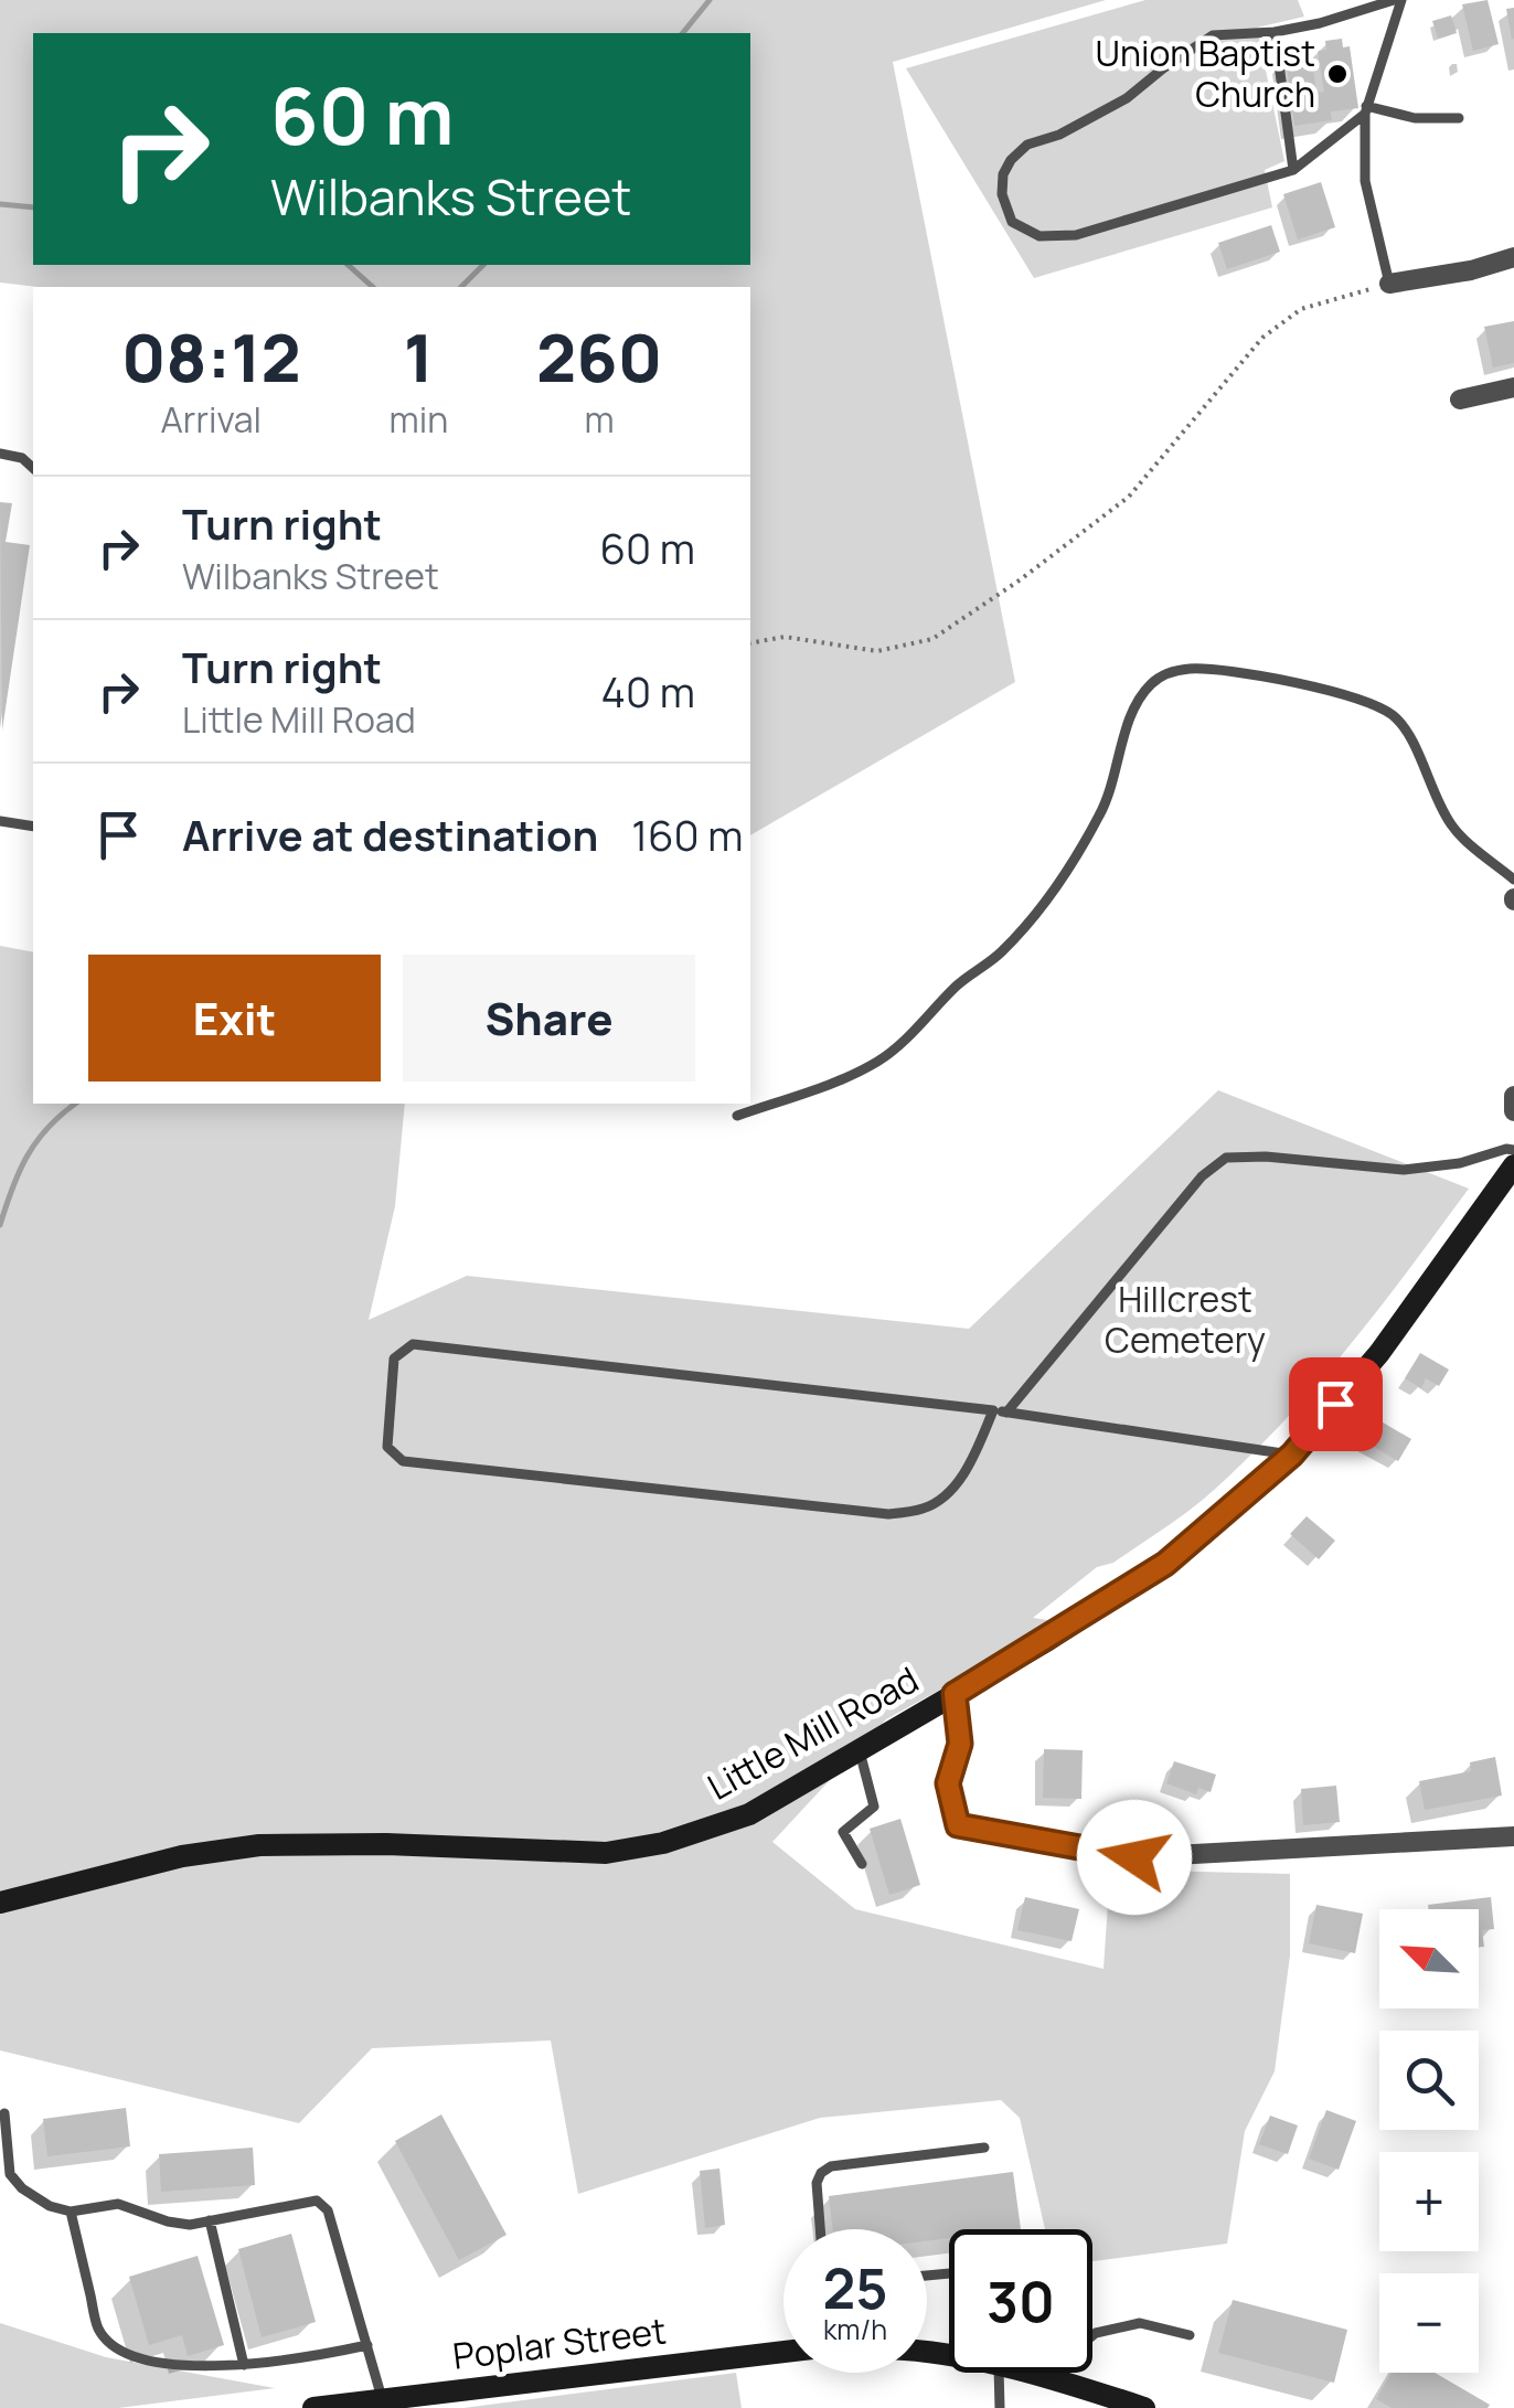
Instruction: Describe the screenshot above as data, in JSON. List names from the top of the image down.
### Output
{
  "streets": {
    "street": ["Little Mill Road", "Poplar Street"]
  },
  "parks": ["Hillcrest Cemetery"],
  "places": ["Union Baptist Church"],
  "north": "top left",
  "page": {
    "turn": ["60 m", "Wilbanks Street"],
    "eta": [
      "08:12",
      "Arrival",
      "1",
      "min",
      "260",
      "m"
    ],
    "list": [
      {
        "name": "Turn right",
        "note": "Wilbanks Street",
        "value": "60 m"
      },
      {
        "name": "Turn right",
        "note": "Little Mill Road",
        "value": "40 m"
      },
      {
        "name": "Arrive at destination",
        "value": "160 m"
      }
    ],
    "buttons": ["Exit", "Share"],
    "map_buttons": ["+", "−"],
    "speed": "25 km/h",
    "limit": "30"
  }
}
